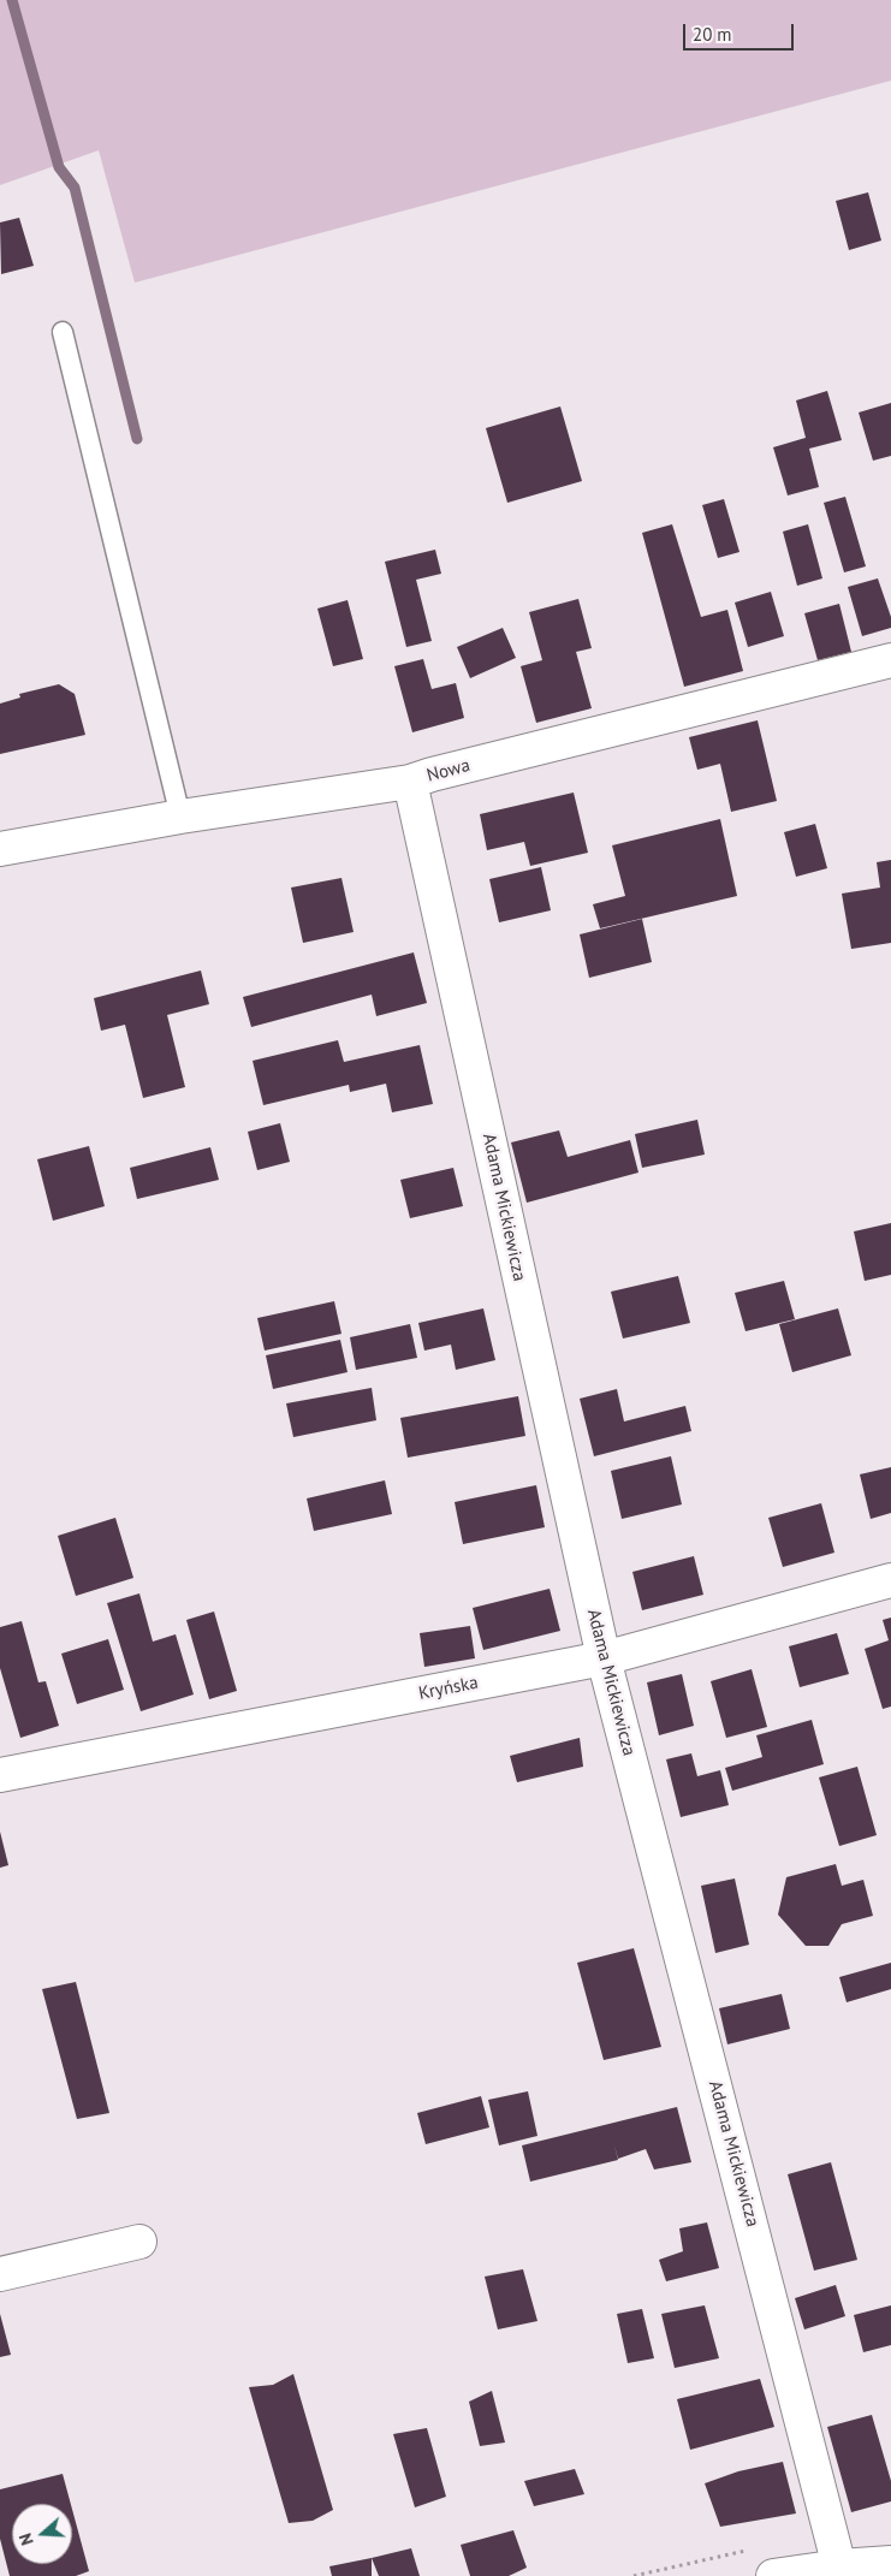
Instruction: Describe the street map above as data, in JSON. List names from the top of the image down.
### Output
{
  "streets": {
    "street": ["Nowa", "Adama Mickiewicza", "Kryńska"]
  },
  "crossings": [
    ["Nowa", "Adama Mickiewicza"],
    ["Adama Mickiewicza", "Kryńska"]
  ],
  "scale_bar": "20 m",
  "north": "left"
}
